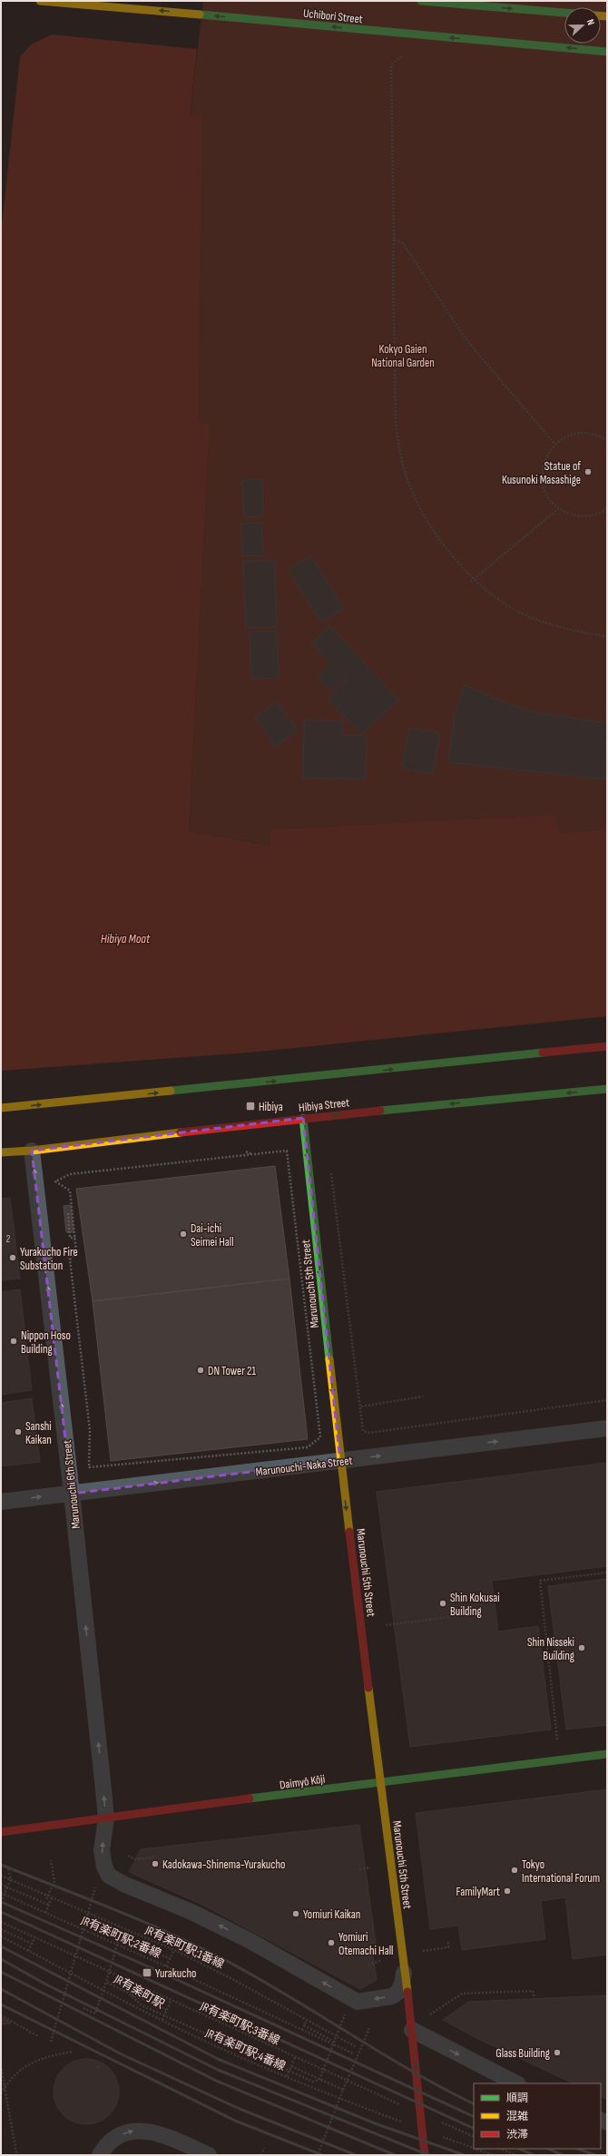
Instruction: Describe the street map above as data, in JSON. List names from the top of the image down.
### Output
{
  "streets": {
    "main road": [
      "Uchibori Street",
      "Hibiya Street",
      "Marunouchi 5th Street",
      "Daimyō Kōji"
    ],
    "street": ["Marunouchi-Naka Street", "Marunouchi 6th Street"],
    "path": [
      "JR有楽町駅;2番線",
      "JR有楽町駅;1番線",
      "JR有楽町駅",
      "JR有楽町駅;3番線",
      "JR有楽町駅;4番線"
    ]
  },
  "crossings": [
    ["Hibiya Street", "Marunouchi 5th Street"],
    ["Hibiya Street", "Marunouchi 6th Street"],
    ["Marunouchi 5th Street", "Marunouchi-Naka Street"],
    ["Marunouchi 5th Street", "Marunouchi 6th Street"],
    ["Marunouchi 5th Street", "Daimyō Kōji"],
    ["Marunouchi-Naka Street", "Marunouchi 6th Street"],
    ["Marunouchi 6th Street", "Daimyō Kōji"],
    ["JR有楽町駅", "JR有楽町駅;3番線"],
    ["JR有楽町駅", "JR有楽町駅;4番線"]
  ],
  "one_way": [
    "Uchibori Street",
    "Marunouchi 5th Street",
    "Marunouchi-Naka Street",
    "Marunouchi 6th Street"
  ],
  "water": ["Hibiya Moat"],
  "parks": ["Kokyo Gaien National Garden"],
  "places": {
    "other": [
      "Statue of Kusunoki Masashige",
      "Dai-ichi Seimei Hall",
      "Yurakucho Fire Substation",
      "Nippon Hoso Building",
      "DN Tower 21",
      "Sanshi Kaikan",
      "Shin Kokusai Building",
      "Shin Nisseki Building",
      "Kadokawa-Shinema-Yurakucho",
      "Tokyo International Forum",
      "FamilyMart",
      "Yomiuri Kaikan",
      "Yomiuri Otemachi Hall",
      "Glass Building"
    ],
    "transit": ["Hibiya", "Yurakucho"]
  },
  "house_numbers": ["2"],
  "legend": ["順調", "混雑", "渋滞"],
  "north": "right"
}
